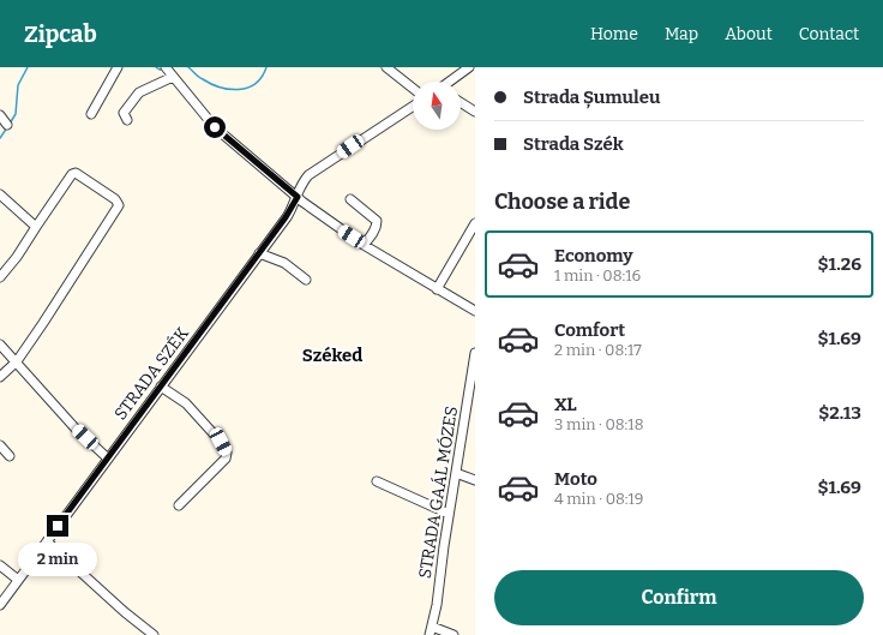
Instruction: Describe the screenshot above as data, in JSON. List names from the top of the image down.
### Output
{
  "streets": {
    "street": ["STRADA SZÉK", "STRADA GAÁL MÓZES"]
  },
  "districts": ["Széked"],
  "north": "top",
  "page": {
    "header": "Zipcab",
    "nav": [
      "Home",
      "Map",
      "About",
      "Contact"
    ],
    "banner": ["Strada Șumuleu", "Strada Szék"],
    "heading": "Choose a ride",
    "list": [
      {
        "name": "Economy",
        "note": "1 min · 08:16",
        "value": "$1.26"
      },
      {
        "name": "Comfort",
        "note": "2 min · 08:17",
        "value": "$1.69"
      },
      {
        "name": "XL",
        "note": "3 min · 08:18",
        "value": "$2.13"
      },
      {
        "name": "Moto",
        "note": "4 min · 08:19",
        "value": "$1.69"
      }
    ],
    "bubble": "2 min",
    "buttons": "Confirm"
  }
}
